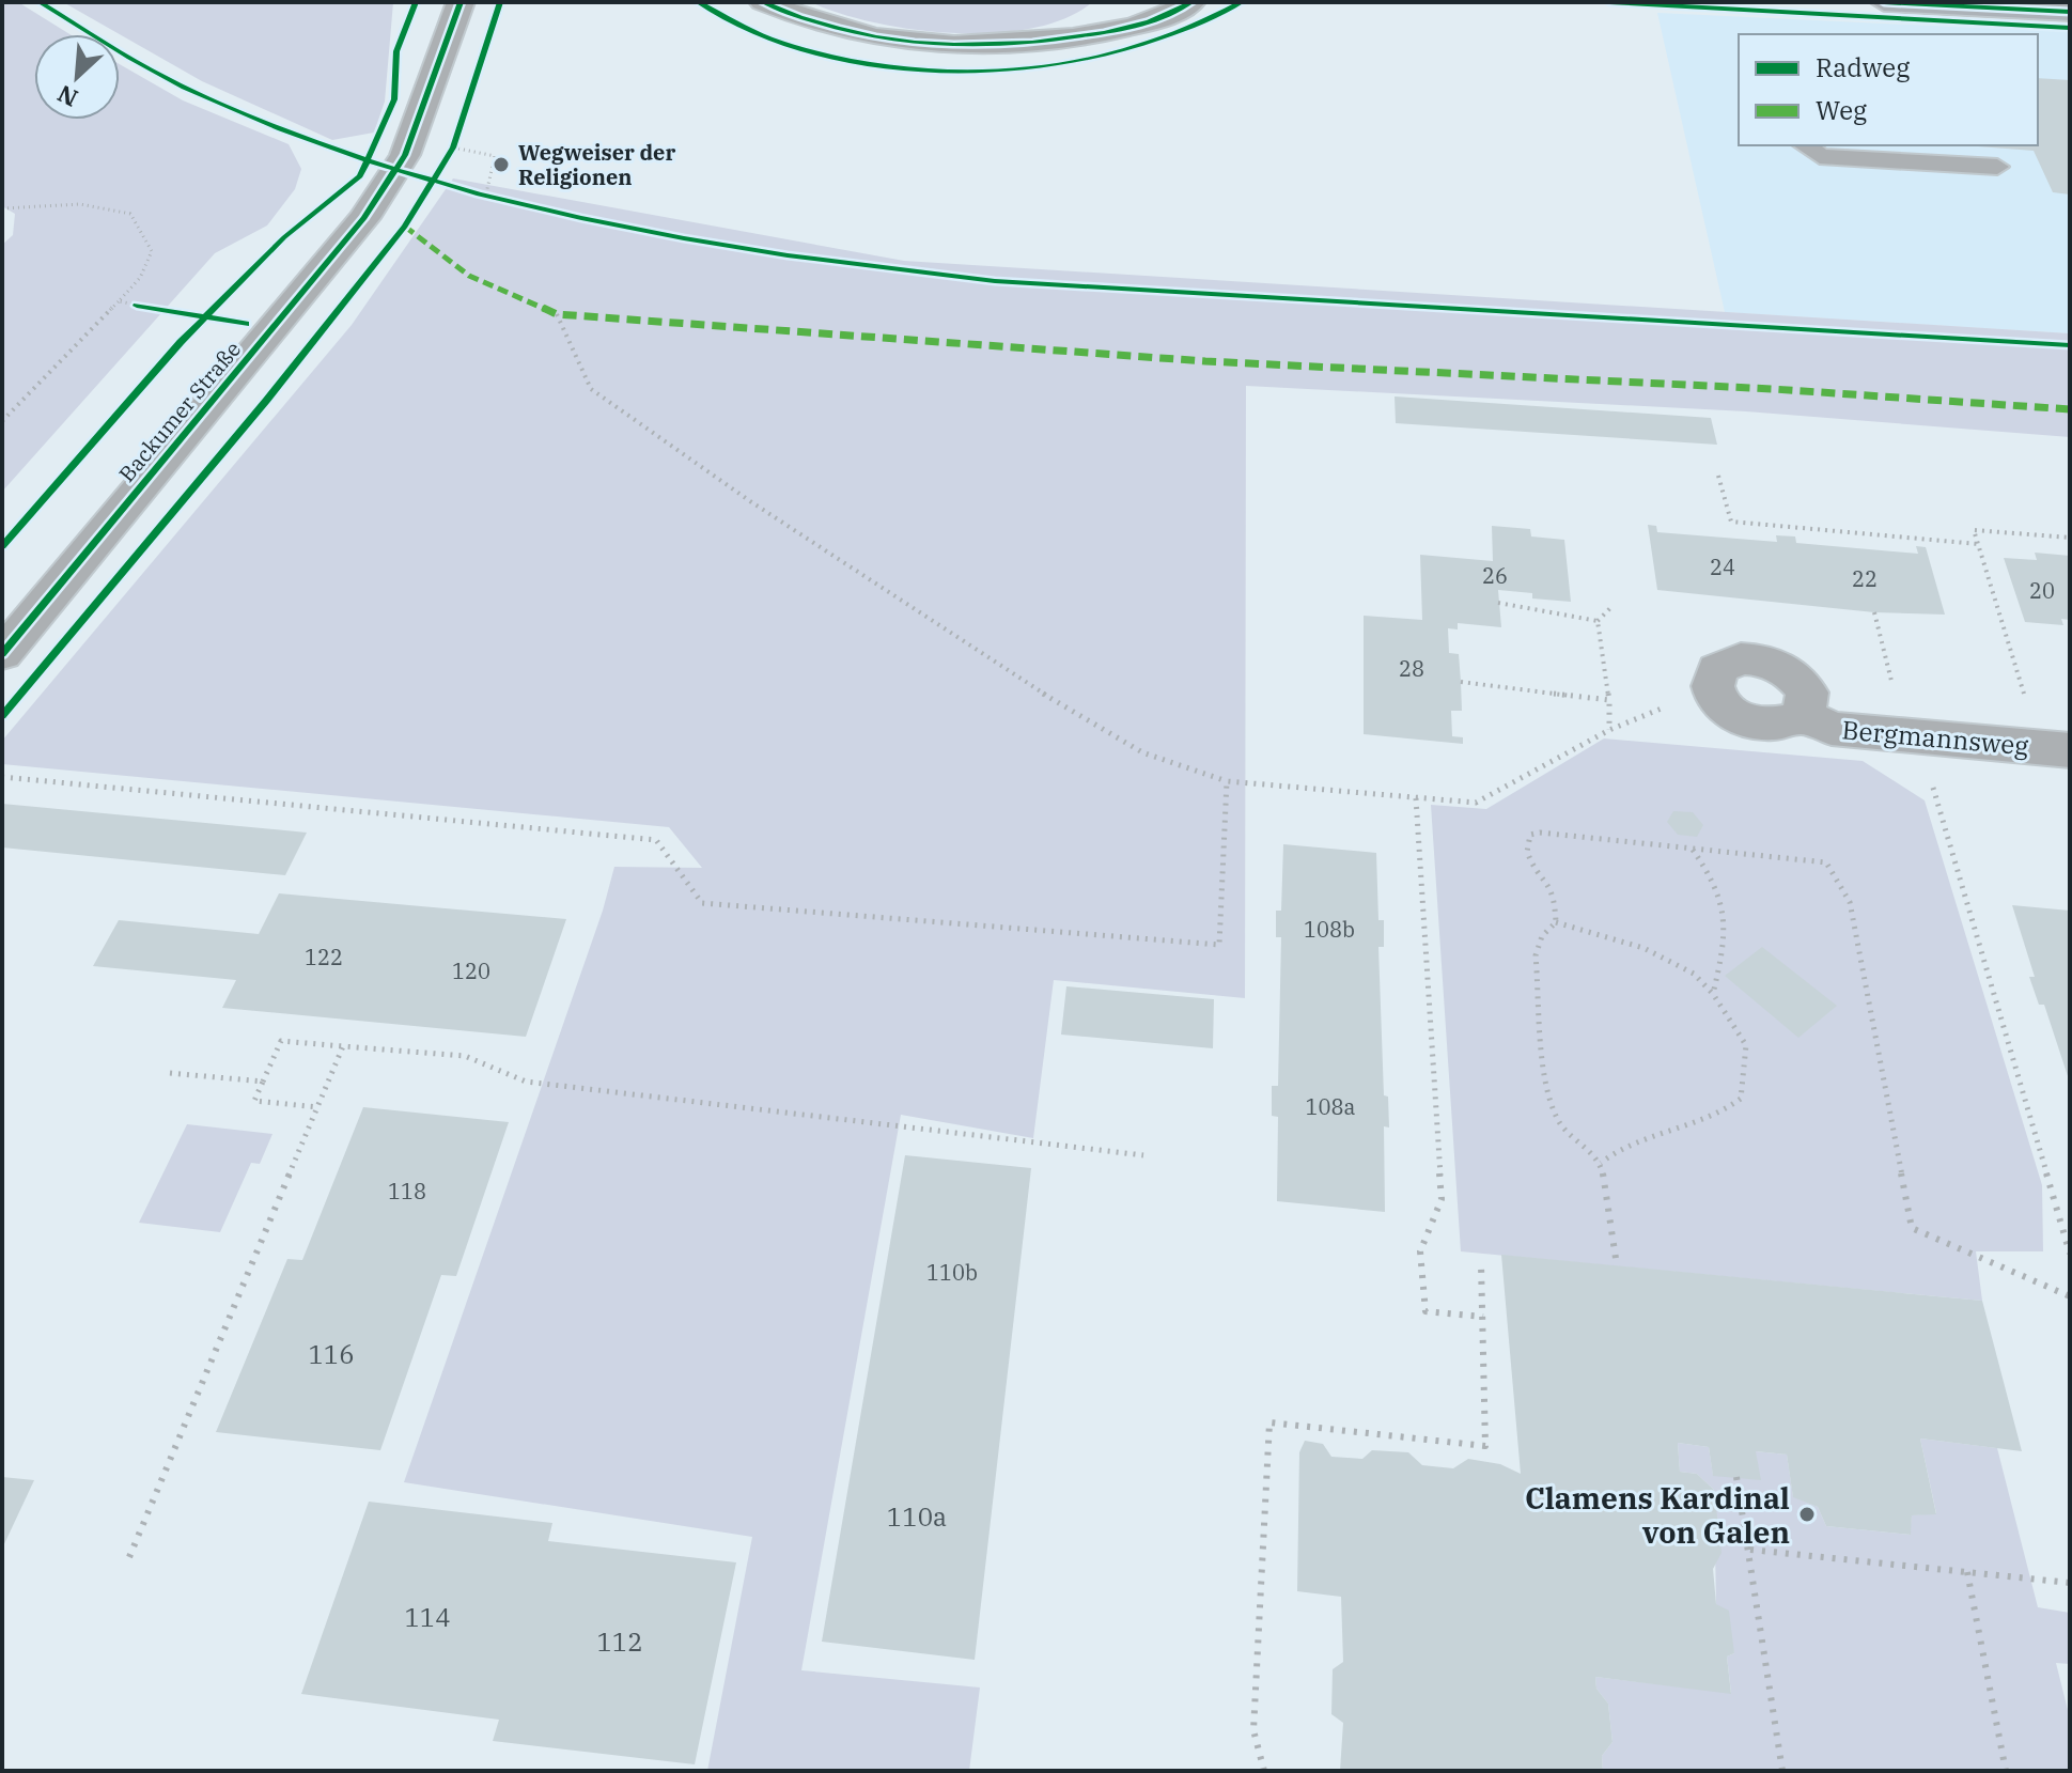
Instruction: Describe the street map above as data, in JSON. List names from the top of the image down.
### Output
{
  "streets": {
    "street": ["Backumer Straße", "Bergmannsweg"]
  },
  "places": ["Wegweiser der Religionen", "Clamens Kardinal von Galen"],
  "house_numbers": [
    "24",
    "26",
    "22",
    "20",
    "28",
    "108b",
    "122",
    "120",
    "108a",
    "118",
    "110b",
    "116",
    "110a",
    "114",
    "112"
  ],
  "legend": ["Radweg", "Weg"],
  "north": "bottom left"
}
